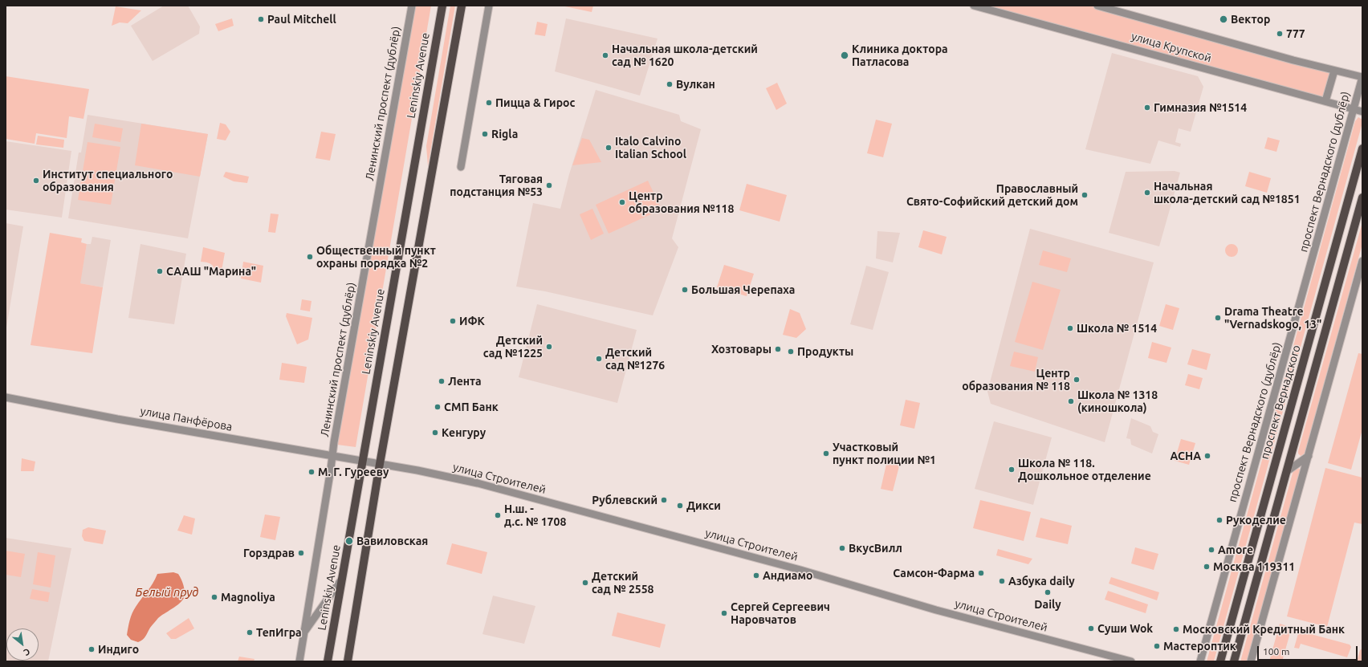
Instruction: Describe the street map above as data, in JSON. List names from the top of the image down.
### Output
{
  "streets": {
    "main road": ["Leninskiy Avenue", "проспект Вернадского"],
    "street": [
      "улица Крупской",
      "Ленинский проспект (дублёр)",
      "проспект Вернадского (дублёр)",
      "улица Панфёрова",
      "улица Строителей"
    ]
  },
  "crossings": [
    ["улица Крупской", "проспект Вернадского (дублёр)"],
    ["Leninskiy Avenue", "улица Панфёрова"],
    ["Leninskiy Avenue", "улица Строителей"],
    ["Ленинский проспект (дублёр)", "улица Панфёрова"],
    ["улица Панфёрова", "улица Строителей"]
  ],
  "water": ["Белый пруд"],
  "places": [
    "Paul Mitchell",
    "Вектор",
    "777",
    "Начальная школа-детский сад № 1620",
    "Клиника доктора Патласова",
    "Вулкан",
    "Пицца & Гирос",
    "Гимназия №1514",
    "Rigla",
    "Italo Calvino Italian School",
    "Институт специального образования",
    "Тяговая подстанция №53",
    "Начальная школа-детский сад №1851",
    "Православный Свято-Софийский детский дом",
    "Центр образования №118",
    "Общественный пункт охраны порядка №2",
    "СААШ \"Марина\"",
    "Большая Черепаха",
    "Drama Theatre \"Vernadskogo, 13\"",
    "ИФК",
    "Школа № 1514",
    "Детский сад №1225",
    "Хозтовары",
    "Продукты",
    "Детский сад №1276",
    "Центр образования № 118",
    "Лента",
    "Школа № 1318 (киношкола)",
    "СМП Банк",
    "Кенгуру",
    "Участковый пункт полиции №1",
    "ACHA",
    "Школа № 118. Дошкольное отделение",
    "М. Г. Гурееву",
    "Рублевский",
    "Дикси",
    "Н.ш. - д.с. № 1708",
    "Рукоделие",
    "Вавиловская",
    "ВкусВилл",
    "Amore",
    "Горздрав",
    "Москва 119311",
    "Самсон-Фарма",
    "Андиамо",
    "Азбука daily",
    "Детский сад № 2558",
    "Daily",
    "Magnoliya",
    "Сергей Сергеевич Наровчатов",
    "Суши Wok",
    "Московский Кредитный Банк",
    "ТепИгра",
    "Мастероптик",
    "Индиго"
  ],
  "scale_bar": "100 m",
  "north": "bottom right"
}
